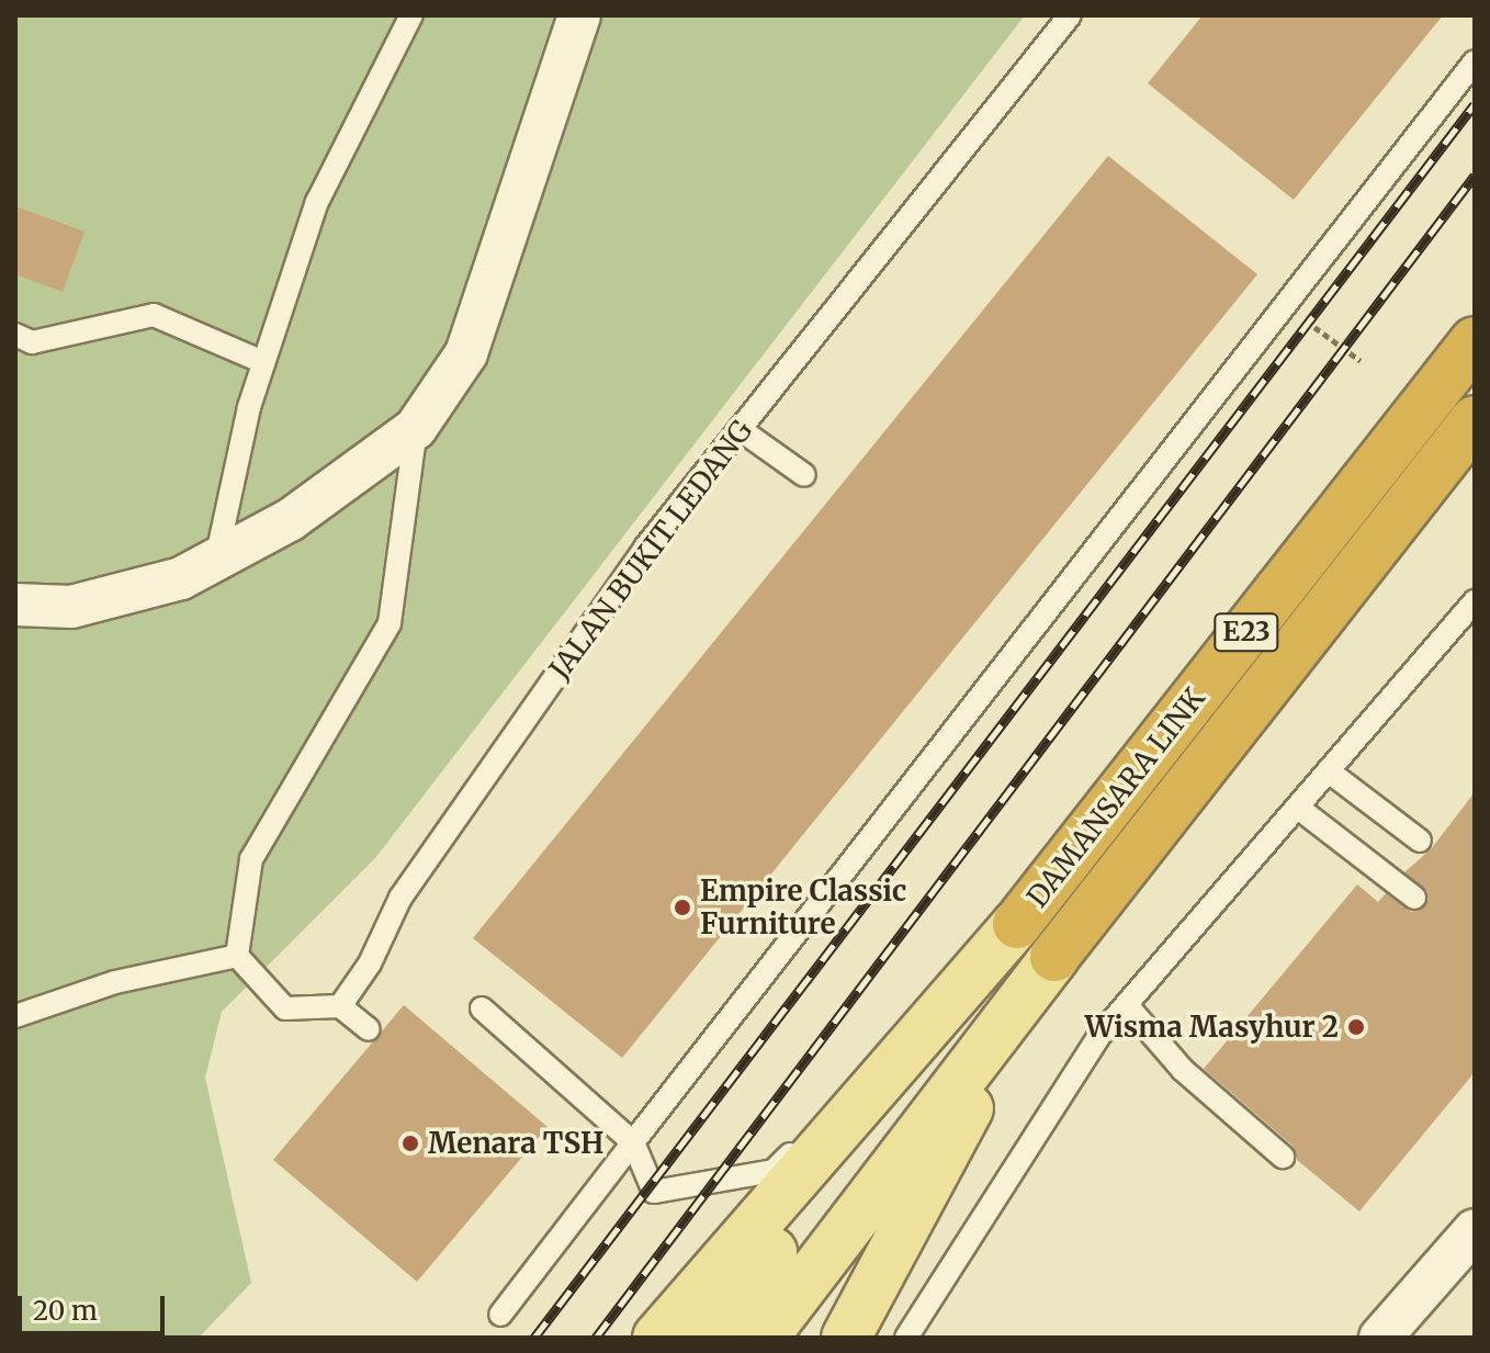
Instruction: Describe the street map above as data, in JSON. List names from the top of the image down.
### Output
{
  "streets": {
    "highway": ["E23", "DAMANSARA LINK"],
    "lane": ["JALAN BUKIT LEDANG"]
  },
  "places": ["Empire Classic Furniture", "Wisma Masyhur 2", "Menara TSH"],
  "scale_bar": "20 m"
}
